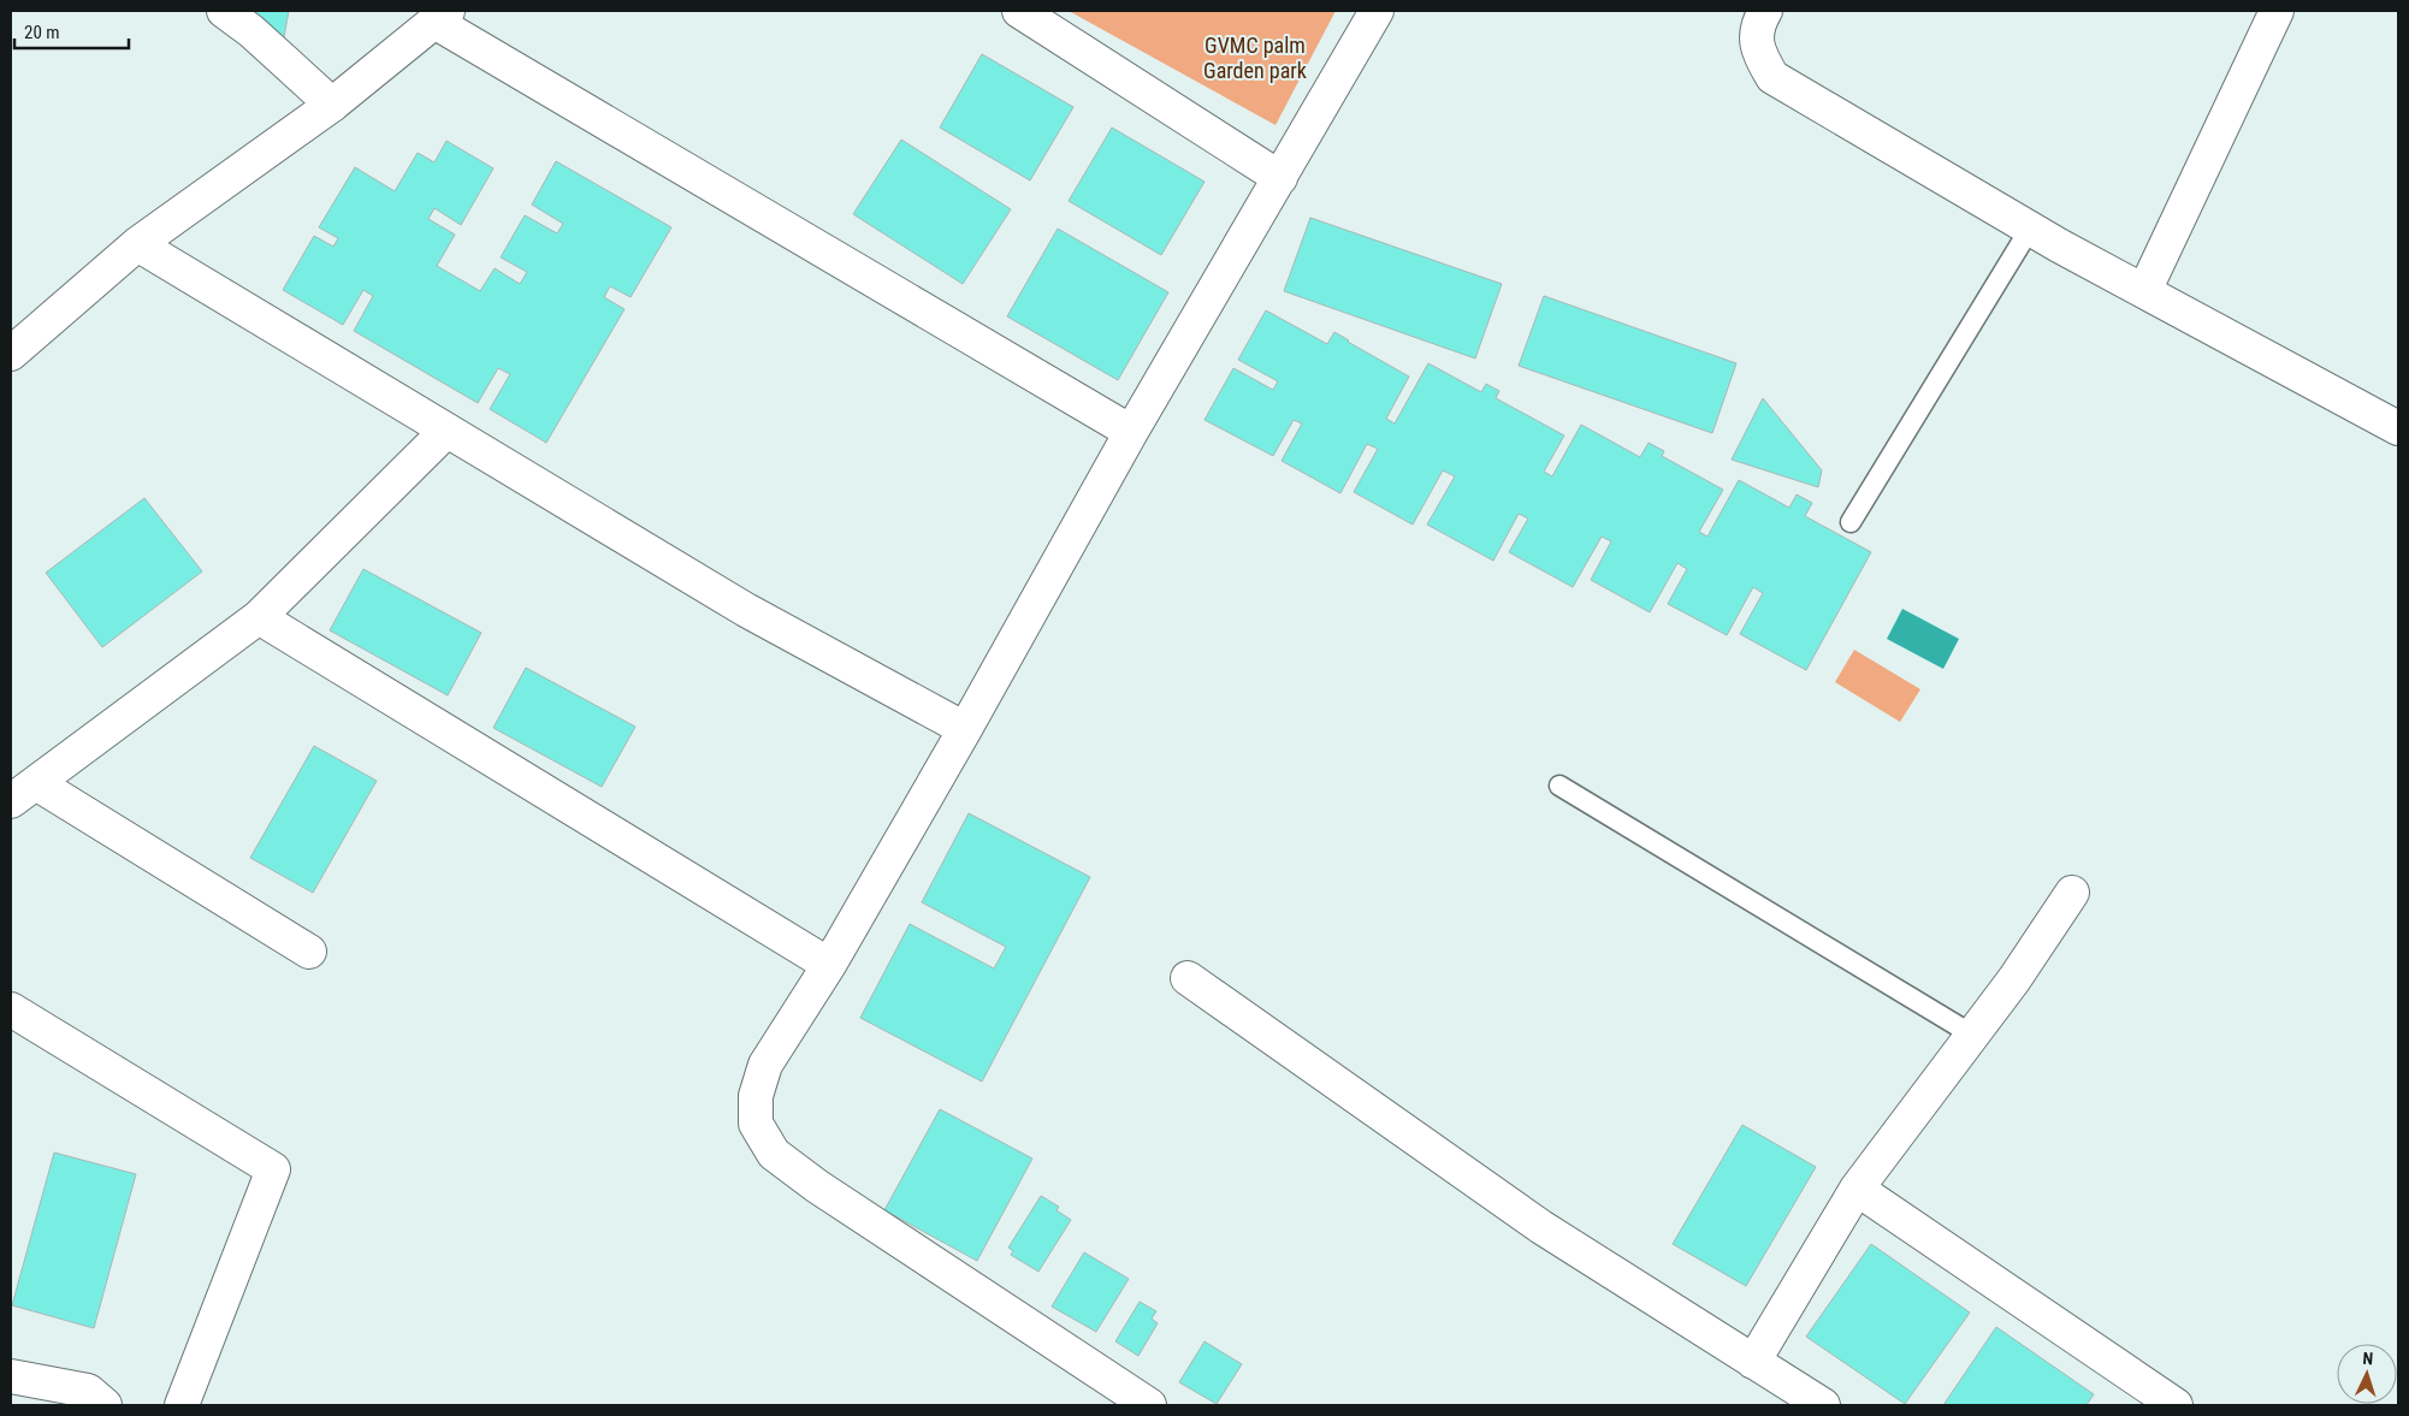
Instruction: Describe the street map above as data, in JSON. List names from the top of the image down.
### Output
{
  "parks": ["GVMC palm Garden park"],
  "scale_bar": "20 m",
  "north": "top"
}
